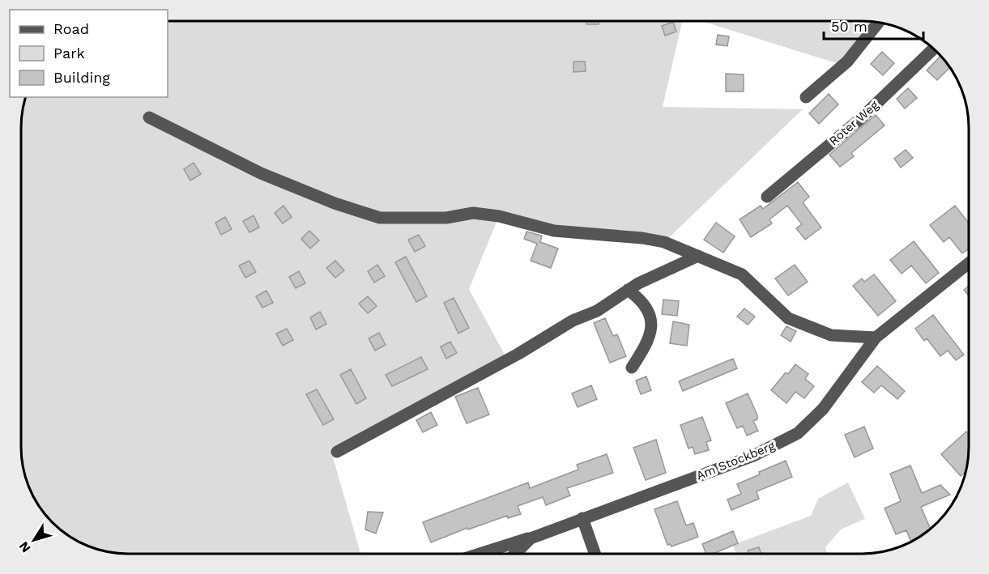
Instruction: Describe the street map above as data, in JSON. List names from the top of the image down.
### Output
{
  "streets": {
    "street": ["Roter Weg", "Am Stockberg"]
  },
  "legend": ["Road", "Park", "Building"],
  "scale_bar": "50 m",
  "north": "bottom left"
}
